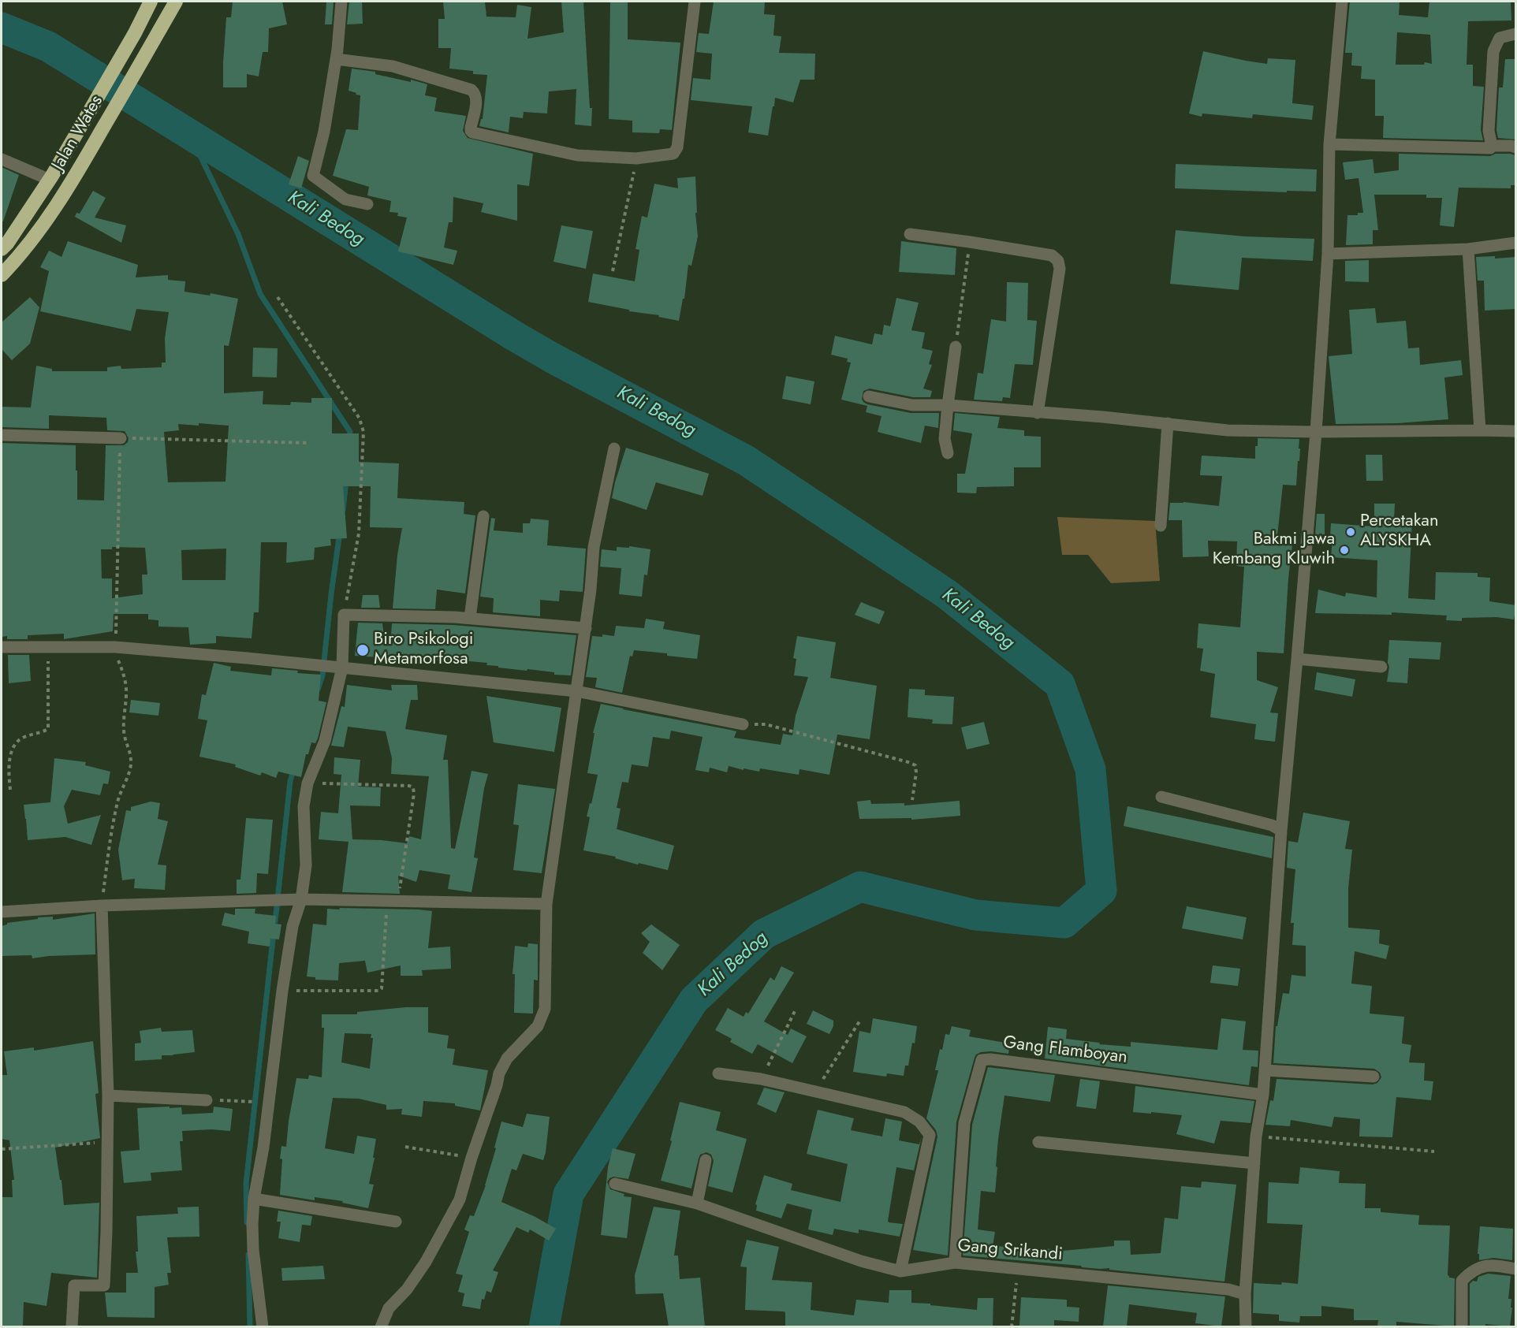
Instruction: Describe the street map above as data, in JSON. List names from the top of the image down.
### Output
{
  "streets": {
    "highway": ["Jalan Wates"],
    "street": ["Gang Flamboyan", "Gang Srikandi"]
  },
  "crossings": [
    ["Gang Flamboyan", "Gang Srikandi"]
  ],
  "water": ["Kali Bedog"],
  "places": ["Percetakan ALYSKHA", "Bakmi Jawa Kembang Kluwih", "Biro Psikologi Metamorfosa"]
}
